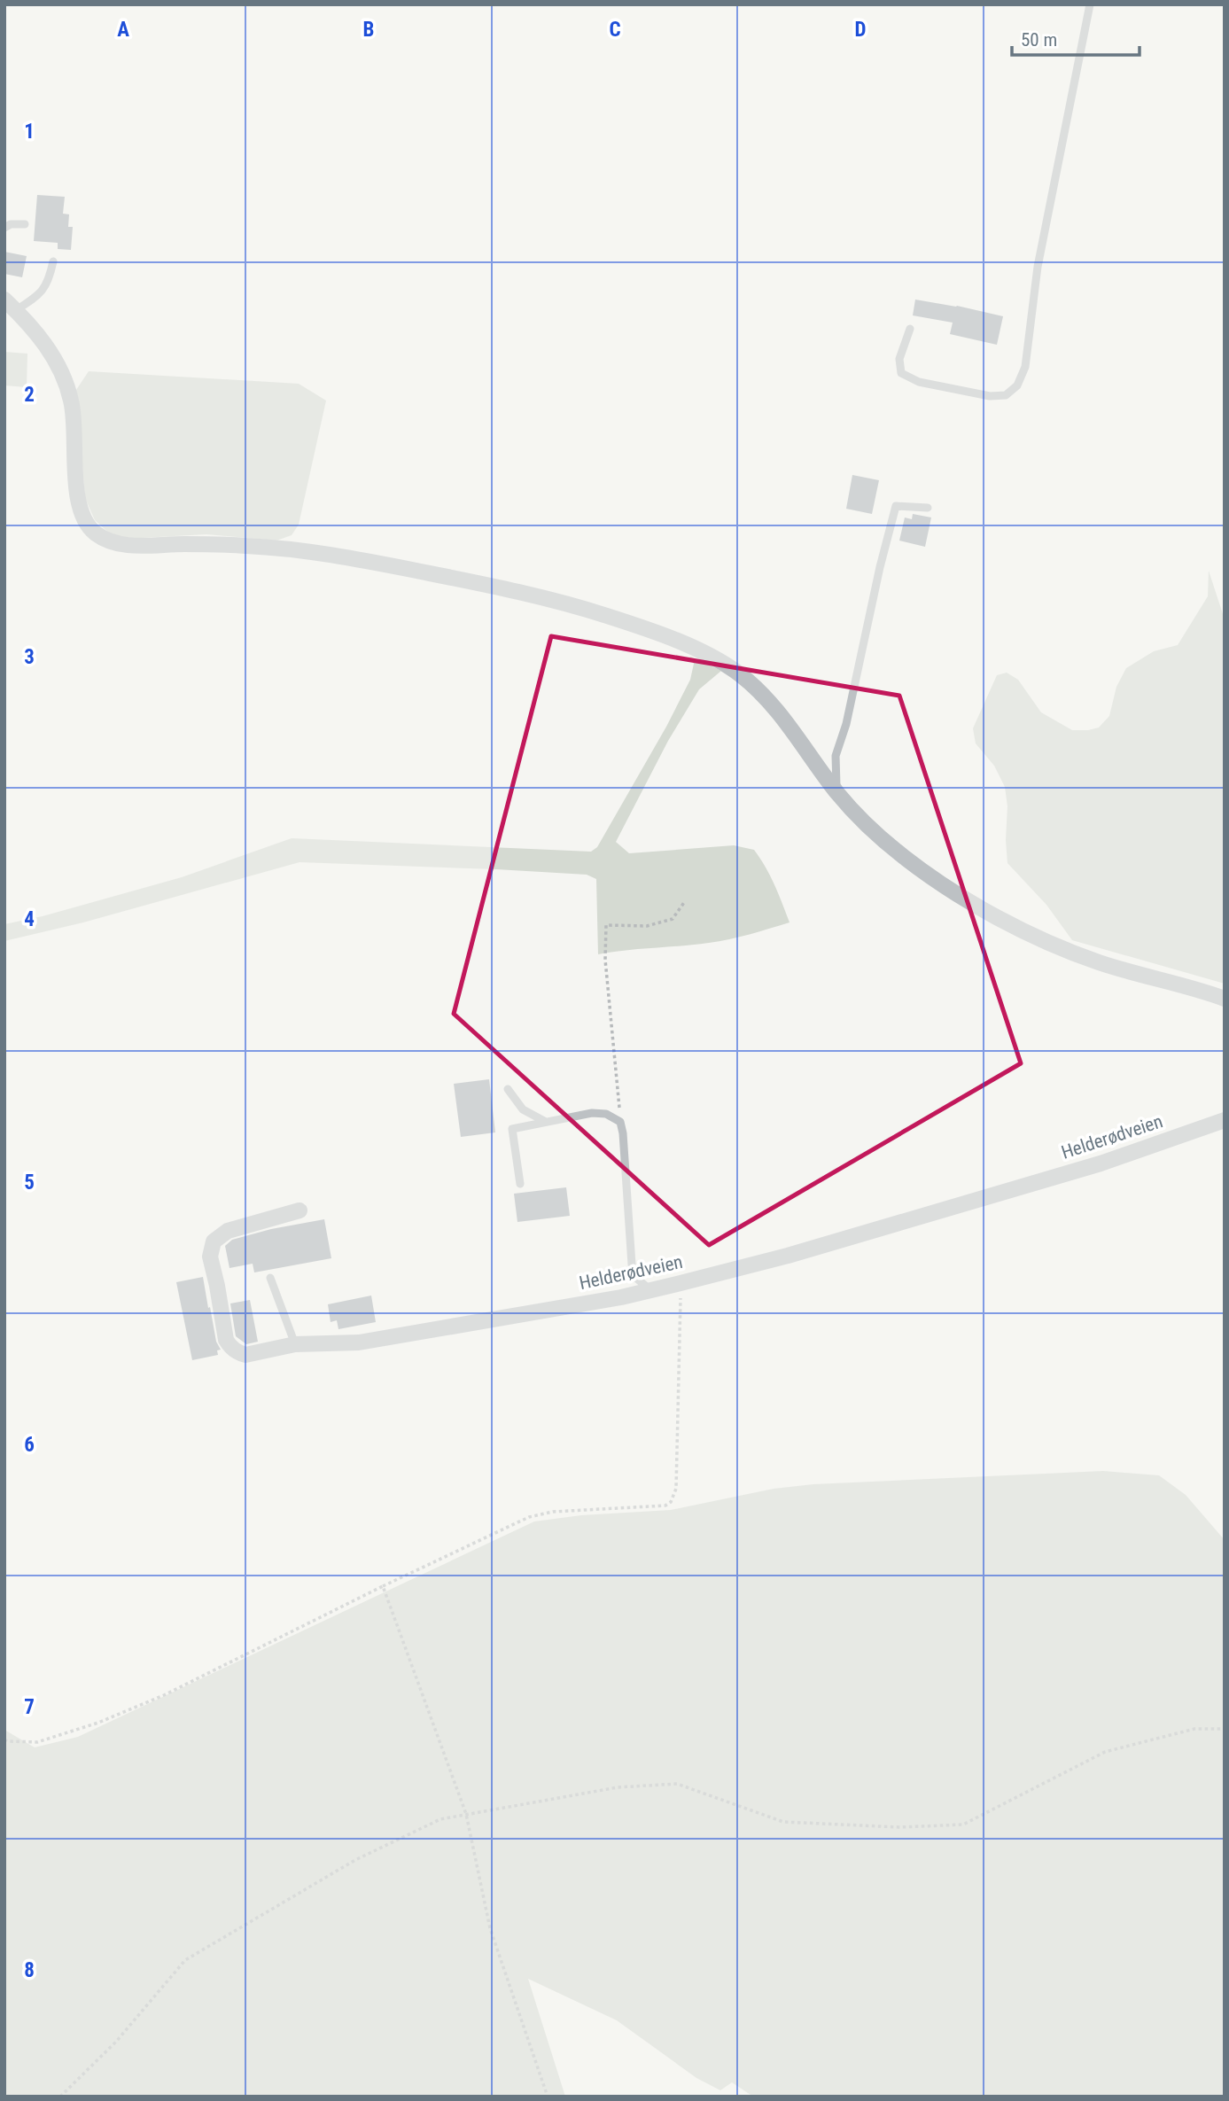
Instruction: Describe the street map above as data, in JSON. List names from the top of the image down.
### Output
{
  "streets": {
    "street": ["Helderødveien"]
  },
  "scale_bar": "50 m",
  "grid": {
    "columns": [
      "A",
      "B",
      "C",
      "D"
    ],
    "rows": [
      "1",
      "2",
      "3",
      "4",
      "5",
      "6",
      "7",
      "8"
    ]
  }
}
